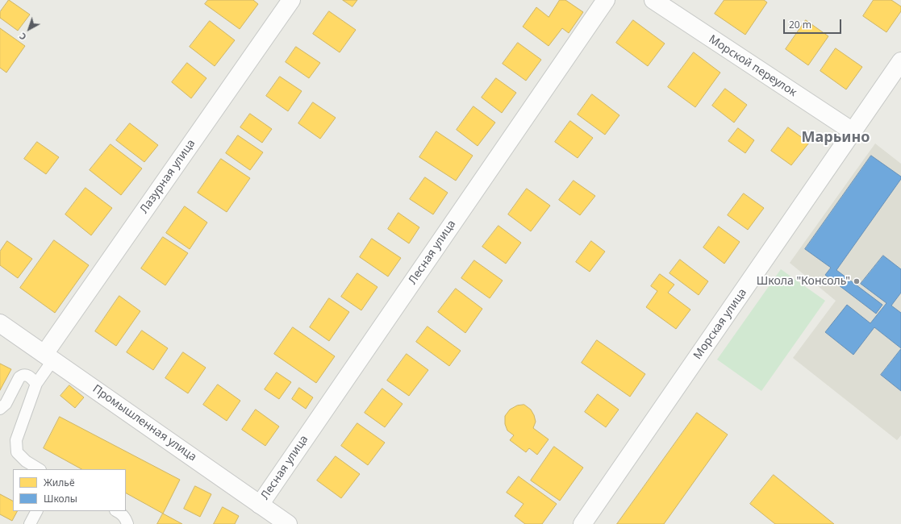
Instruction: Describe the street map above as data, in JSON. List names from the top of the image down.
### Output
{
  "streets": {
    "street": [
      "Морской переулок",
      "Лазурная улица",
      "Лесная улица",
      "Морская улица",
      "Промышленная улица"
    ]
  },
  "crossings": [
    ["Морской переулок", "Морская улица"],
    ["Лазурная улица", "Промышленная улица"],
    ["Лесная улица", "Промышленная улица"]
  ],
  "districts": ["Марьино"],
  "places": ["Школа \"Консоль\""],
  "legend": ["Жильё", "Школы"],
  "scale_bar": "20 m",
  "north": "bottom left"
}
